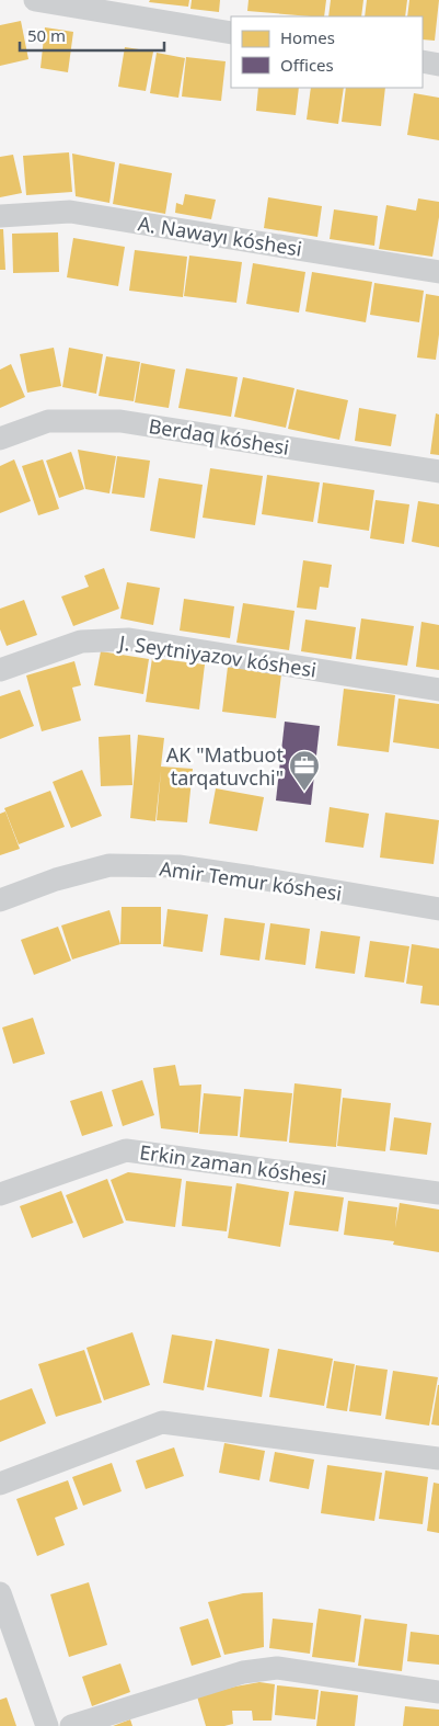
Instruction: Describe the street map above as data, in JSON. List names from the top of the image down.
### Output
{
  "streets": {
    "street": [
      "A. Nawayı kóshesi",
      "Berdaq kóshesi",
      "J. Seytniyazov kóshesi",
      "Amir Temur kóshesi",
      "Erkin zaman kóshesi"
    ]
  },
  "places": {
    "office": ["AK \"Matbuot tarqatuvchi\""]
  },
  "legend": ["Homes", "Offices"],
  "scale_bar": "50 m"
}
